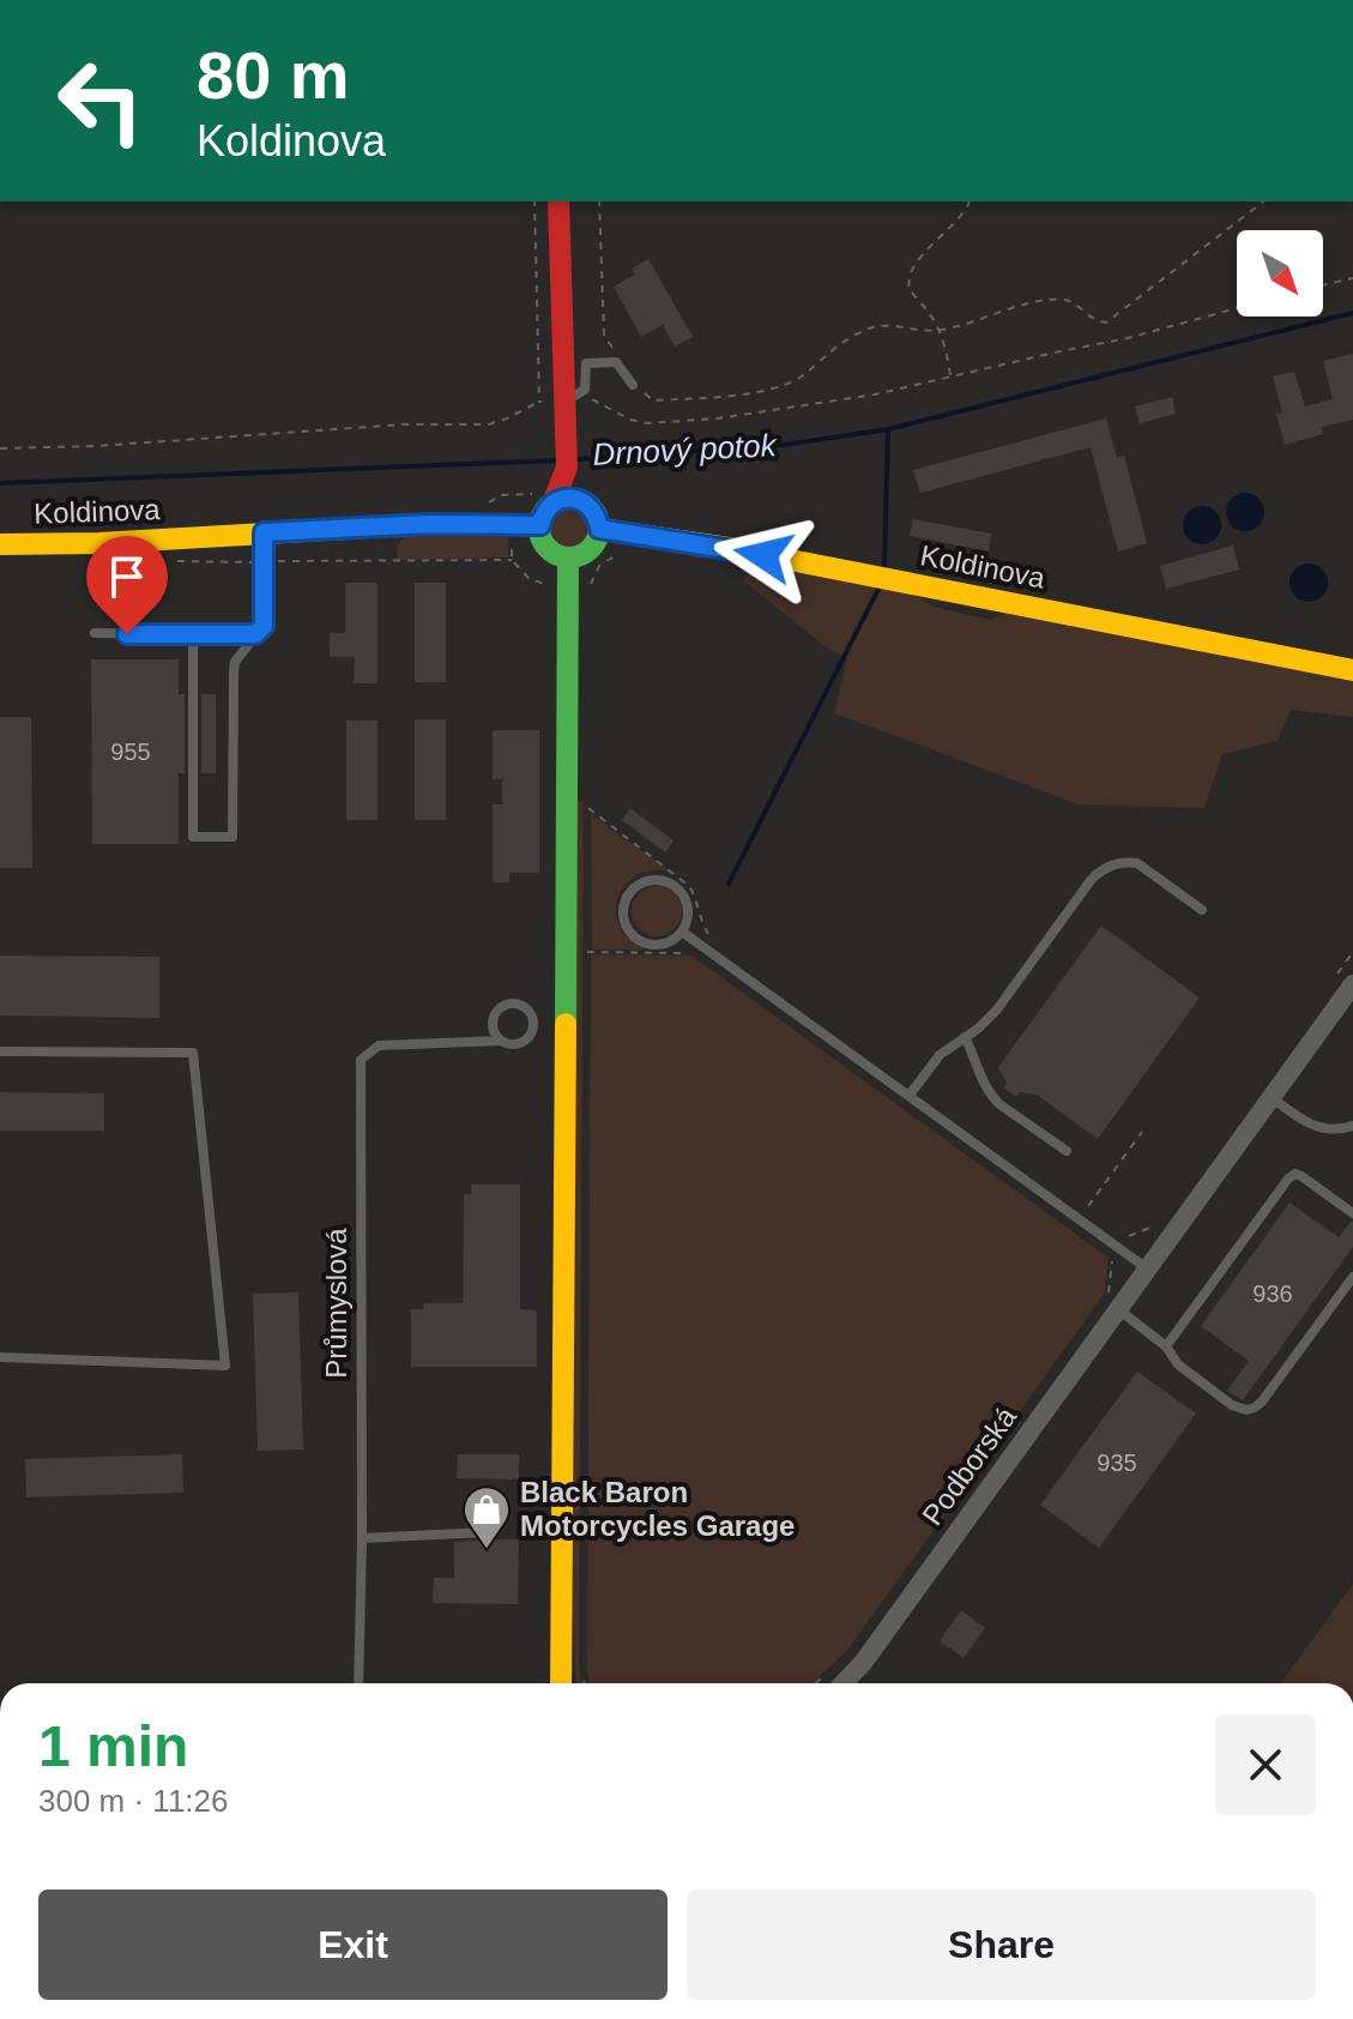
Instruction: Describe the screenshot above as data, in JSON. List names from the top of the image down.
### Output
{
  "streets": {
    "main road": ["Koldinova"],
    "street": ["Podborská"],
    "lane": ["Průmyslová"]
  },
  "water": ["Drnový potok"],
  "places": {
    "shop": ["Black Baron Motorcycles Garage"]
  },
  "house_numbers": ["955", "936", "935"],
  "north": "bottom right",
  "page": {
    "turn": ["80 m", "Koldinova"],
    "heading": ["1 min", "300 m · 11:26"],
    "buttons": ["Exit", "Share"]
  }
}
